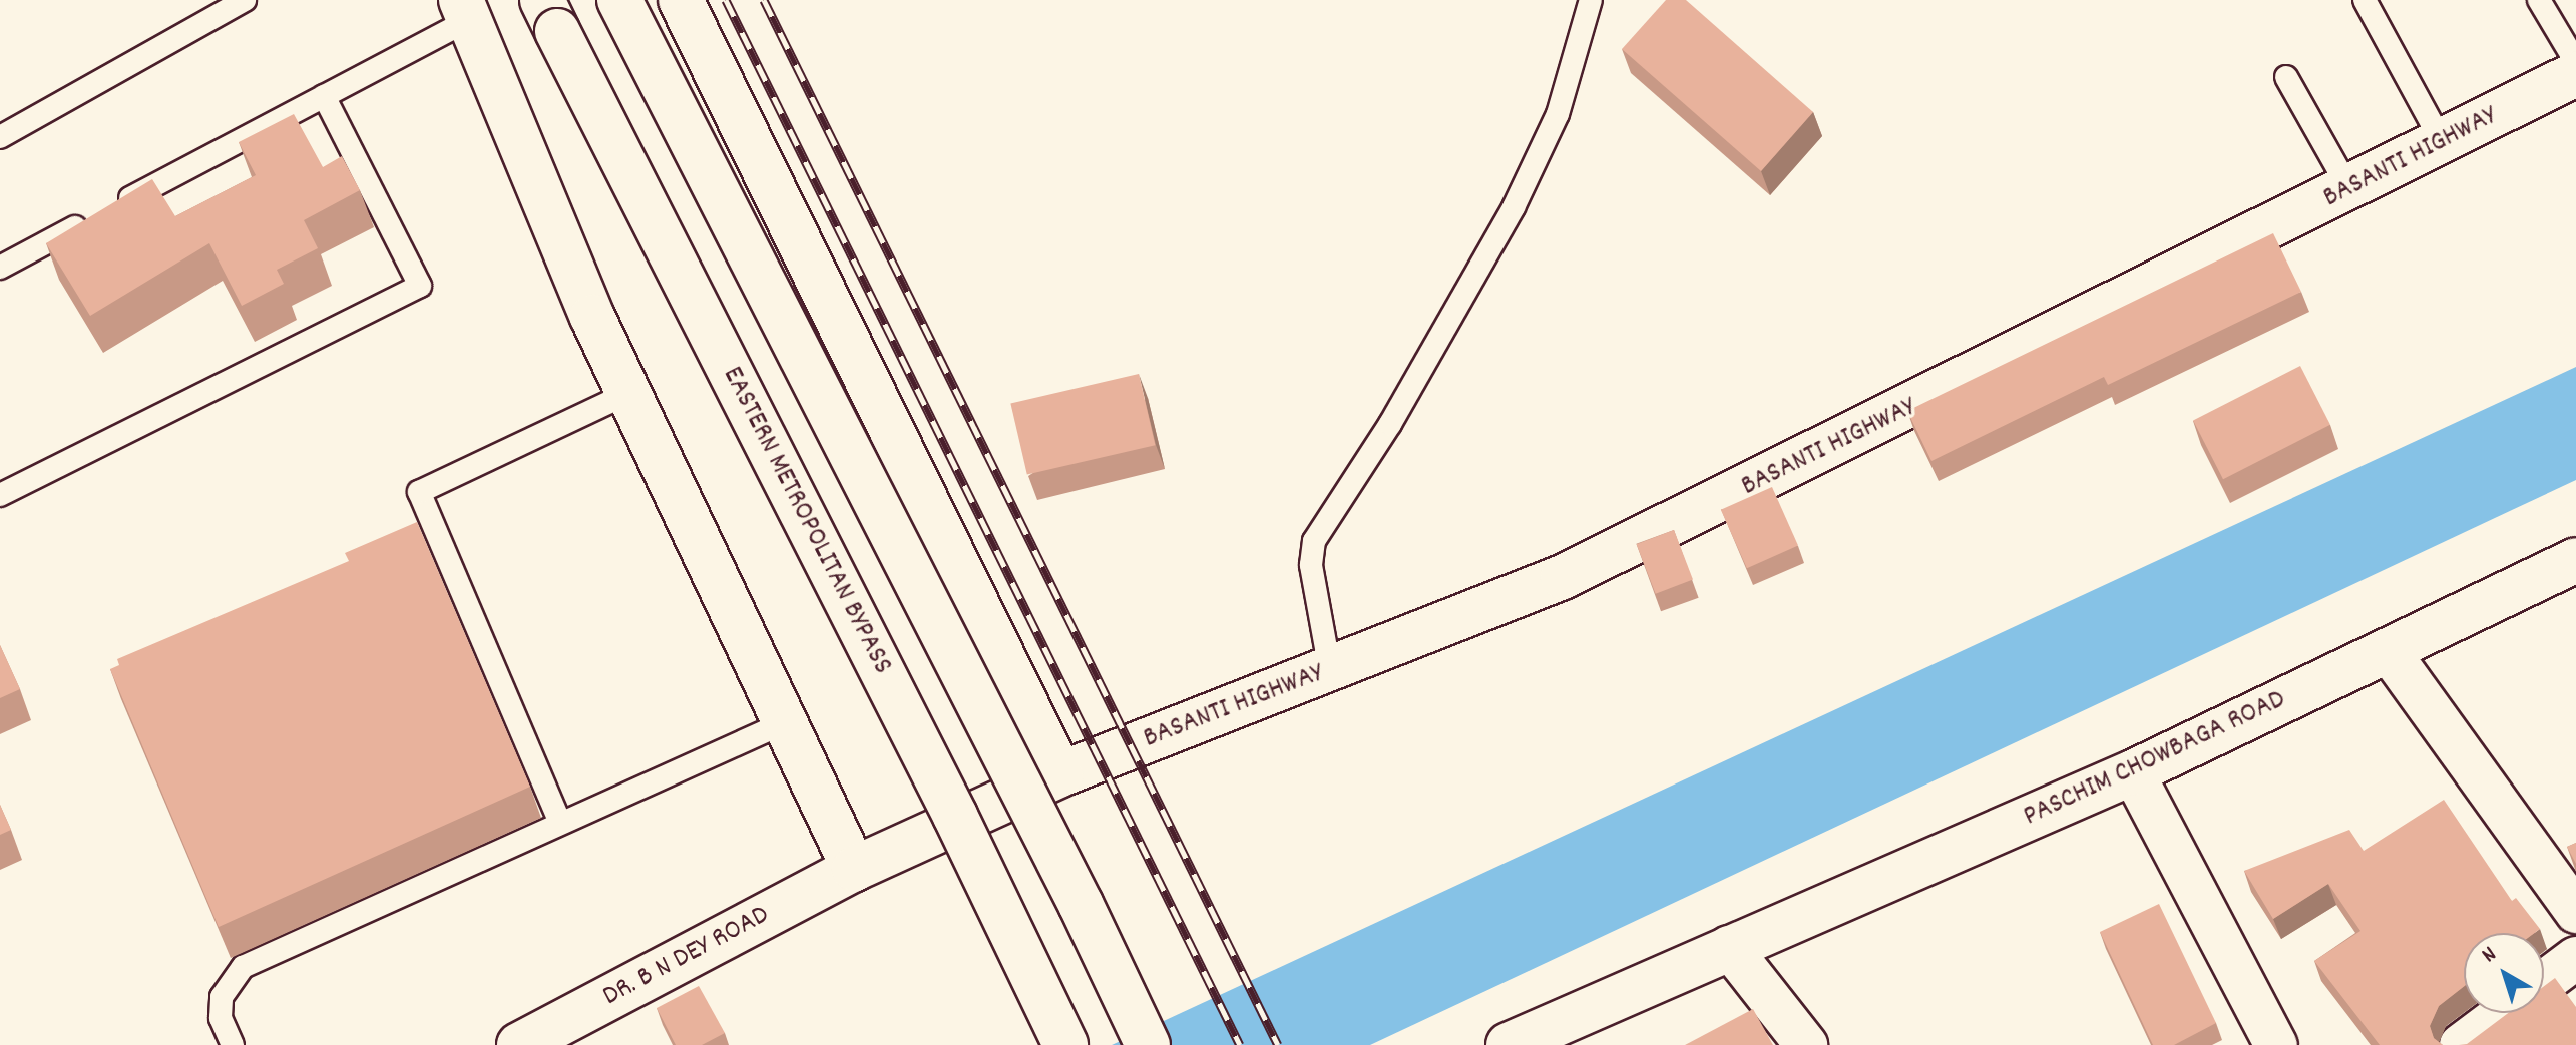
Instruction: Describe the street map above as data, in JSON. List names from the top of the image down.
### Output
{
  "streets": {
    "main road": [
      "BASANTI HIGHWAY",
      "EASTERN METROPOLITAN BYPASS",
      "PASCHIM CHOWBAGA ROAD",
      "DR. B N DEY ROAD"
    ]
  },
  "crossings": [
    ["BASANTI HIGHWAY", "DR. B N DEY ROAD"]
  ],
  "north": "top left"
}
